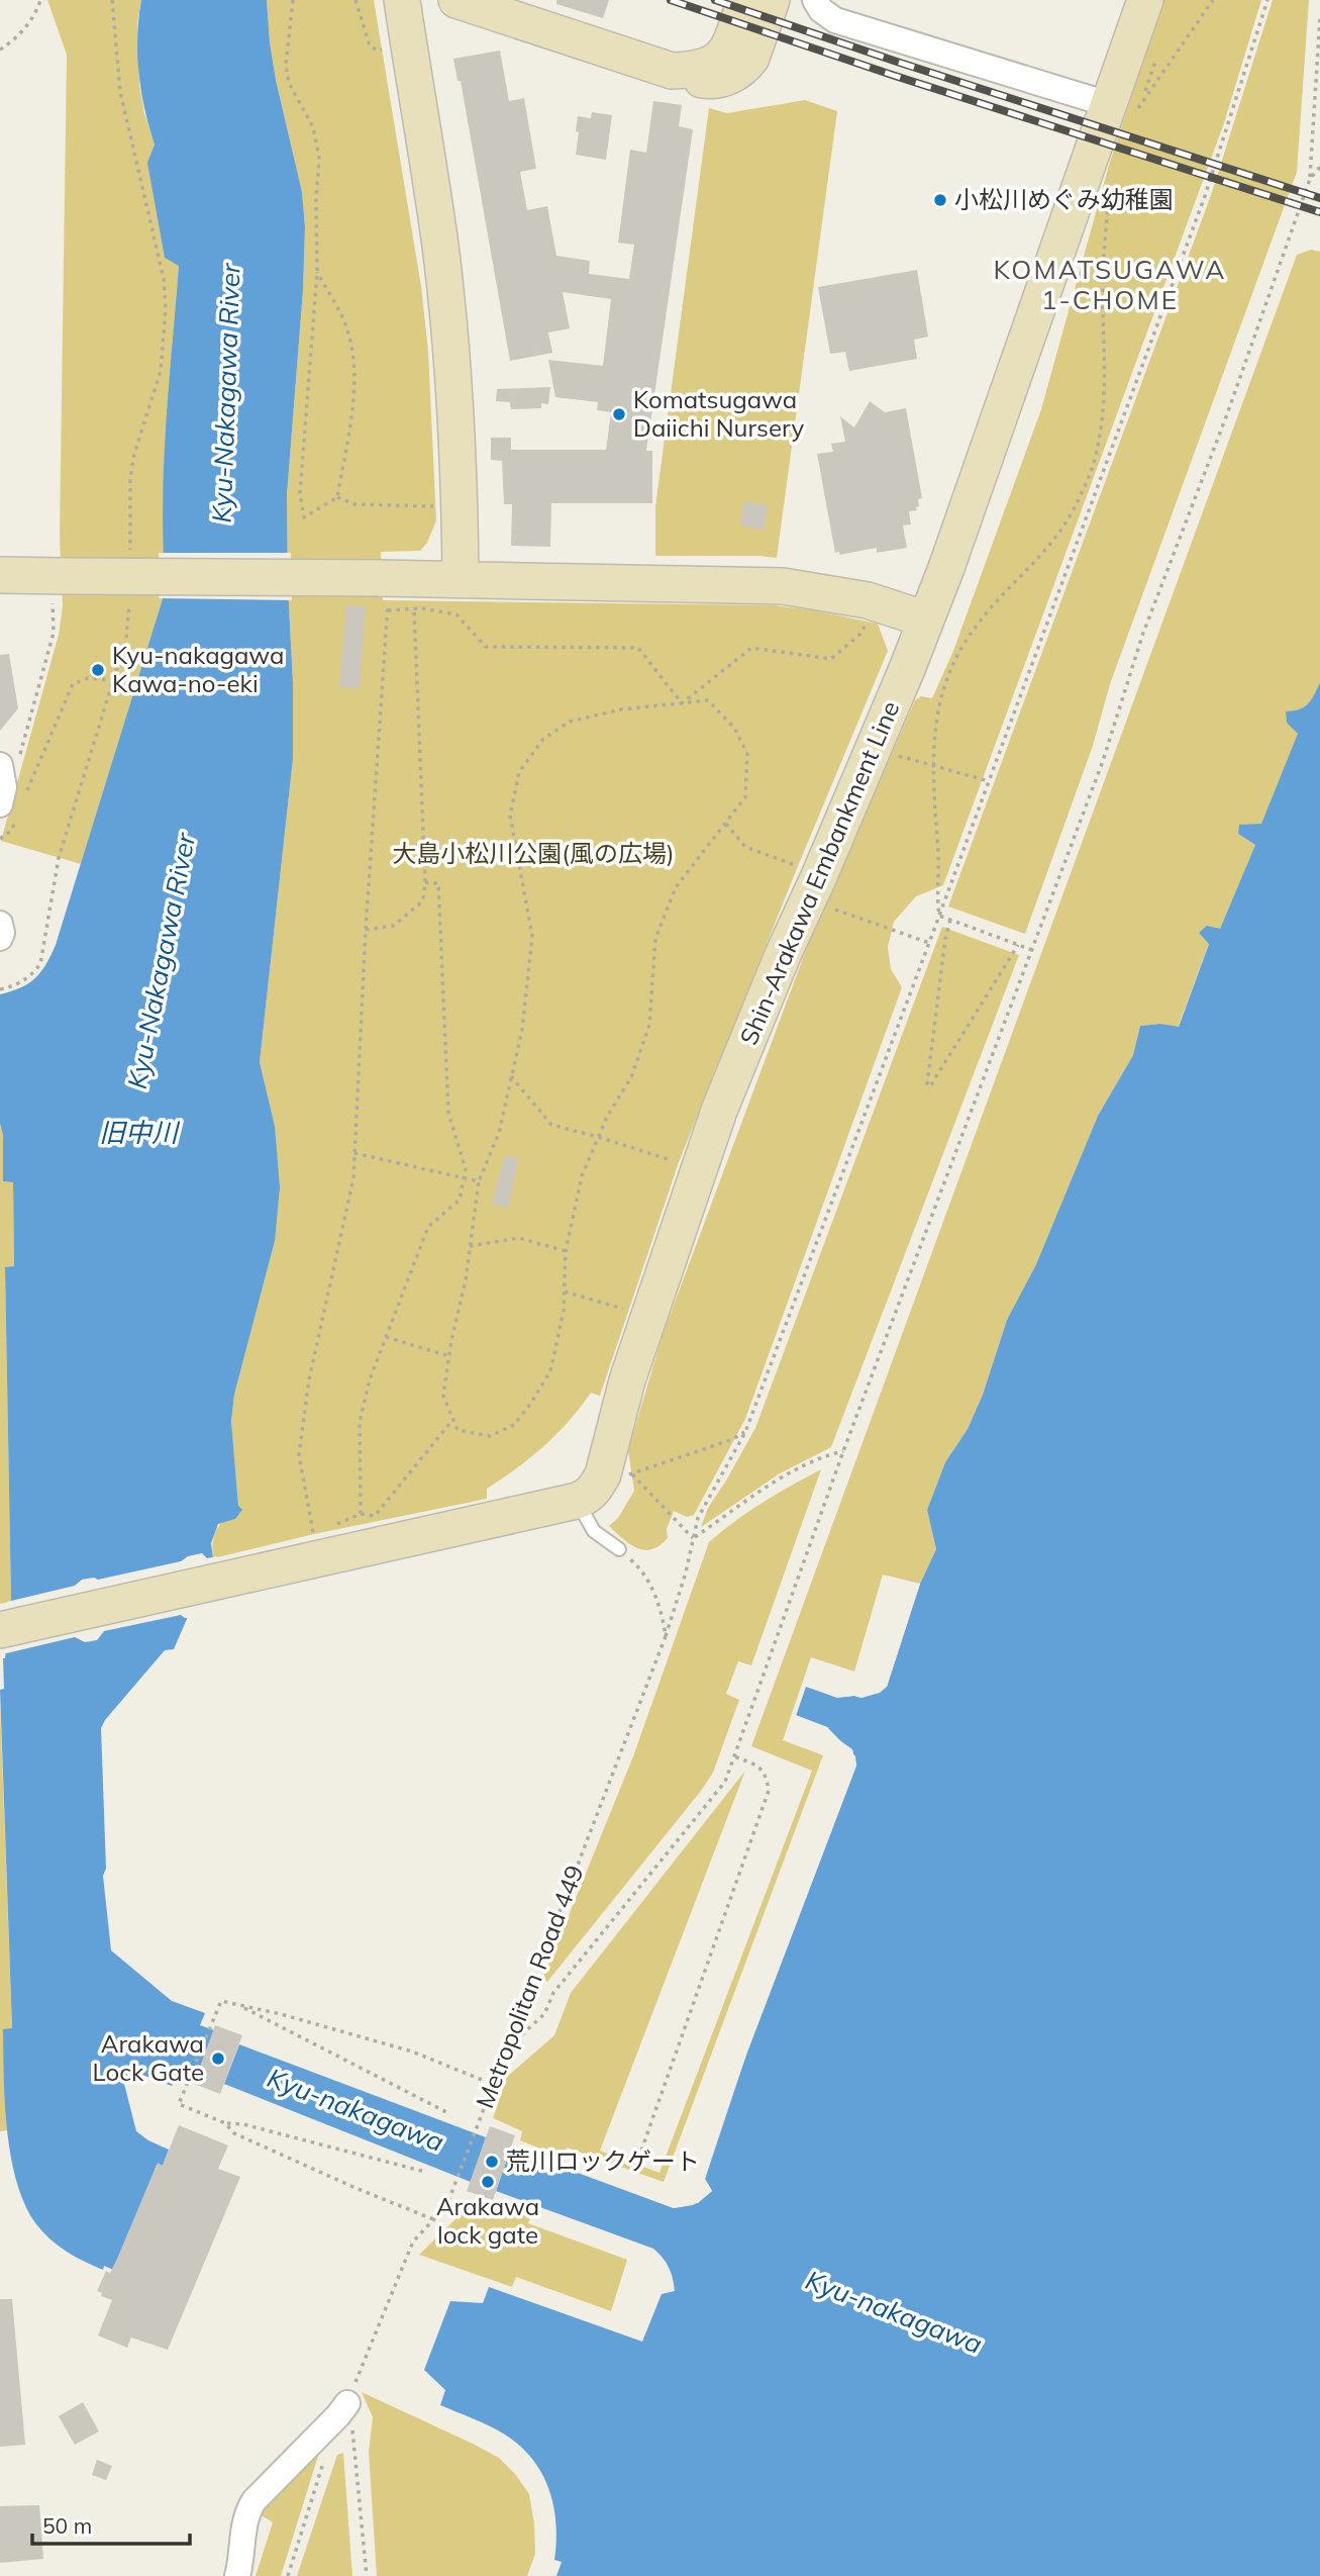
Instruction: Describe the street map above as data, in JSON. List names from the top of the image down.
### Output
{
  "streets": {
    "street": ["Shin-Arakawa Embankment Line"],
    "path": ["Metropolitan Road 449"]
  },
  "districts": ["KOMATSUGAWA 1-CHOME"],
  "water": ["Kyu-Nakagawa River", "旧中川", "Kyu-nakagawa"],
  "parks": ["大島小松川公園(風の広場)"],
  "places": [
    "小松川めぐみ幼稚園",
    "Komatsugawa Daiichi Nursery",
    "Kyu-nakagawa Kawa-no-eki",
    "Arakawa Lock Gate",
    "荒川ロックゲート",
    "Arakawa lock gate"
  ],
  "scale_bar": "50 m"
}
